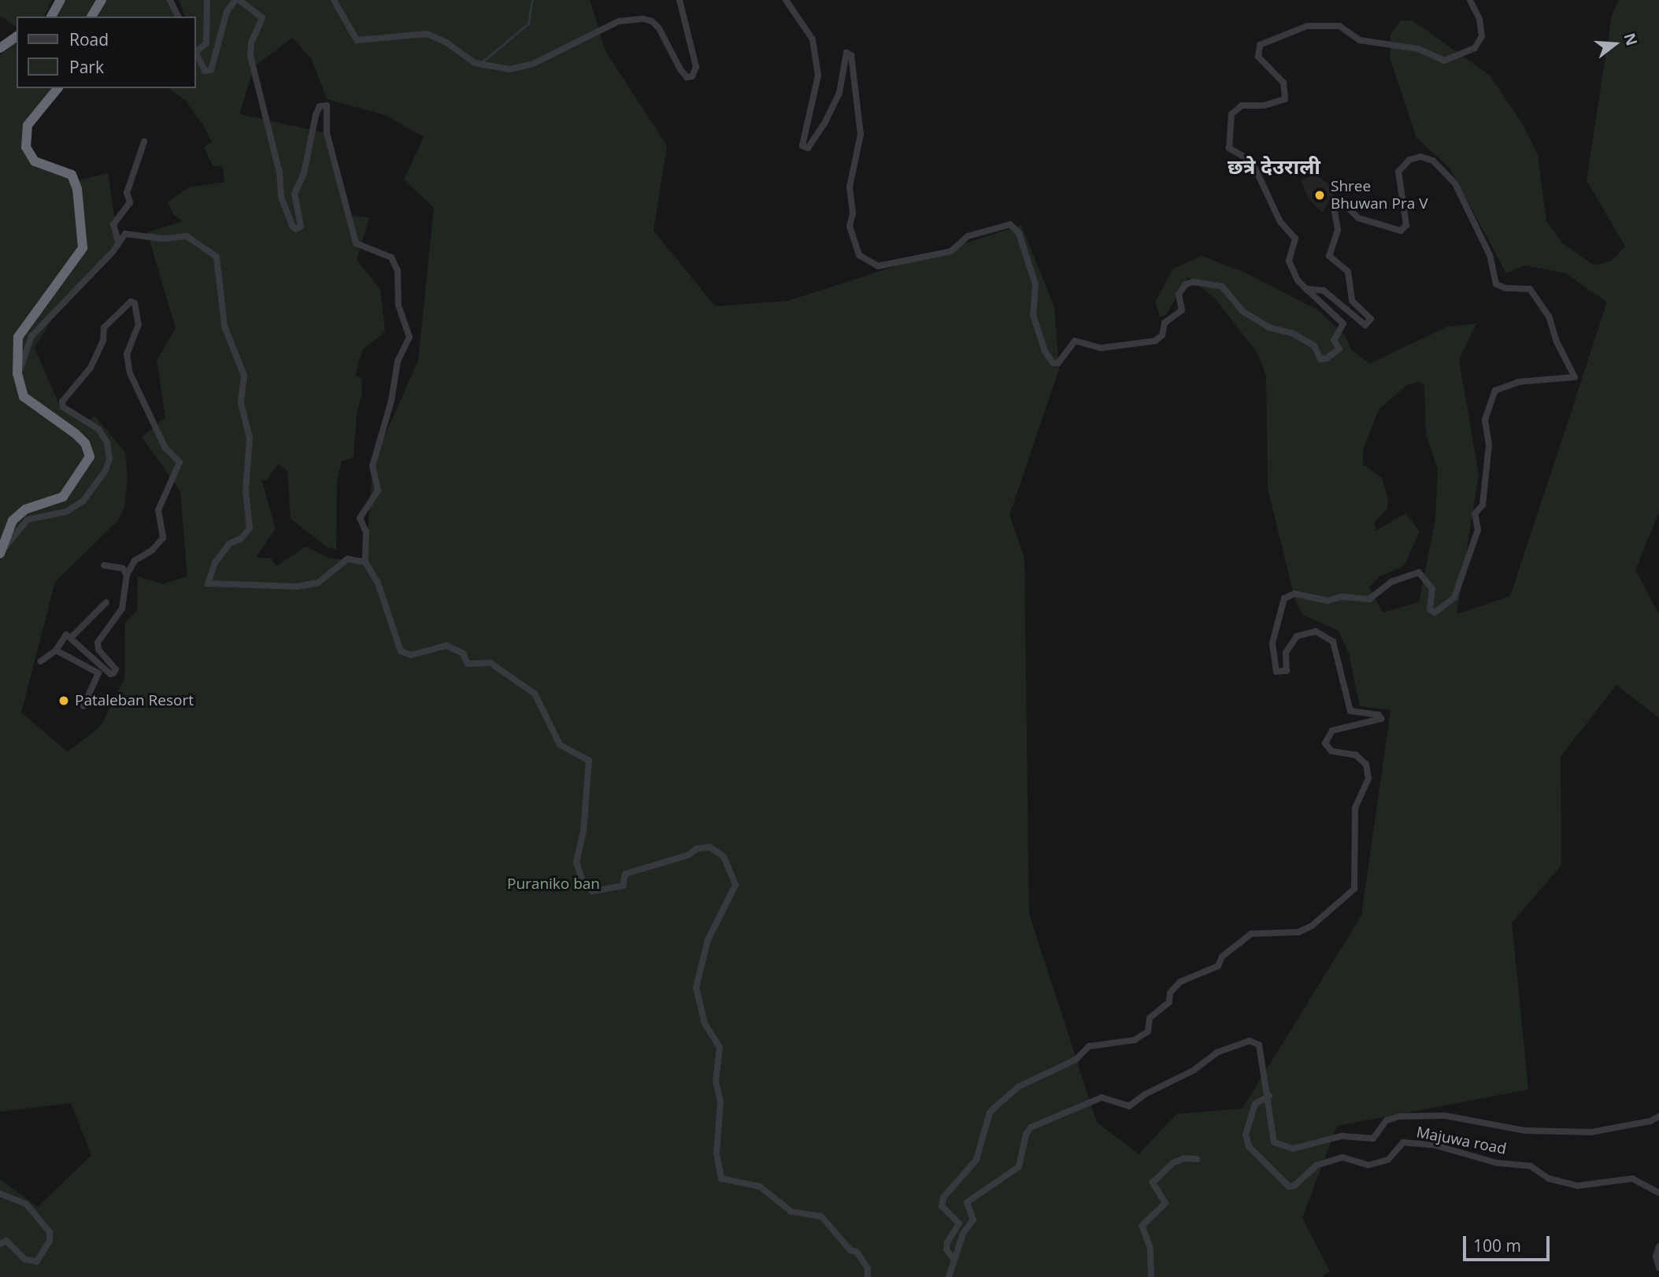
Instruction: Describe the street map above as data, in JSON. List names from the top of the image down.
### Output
{
  "streets": {
    "street": ["Majuwa road"]
  },
  "districts": ["छत्रे देउराली"],
  "parks": ["Puraniko ban"],
  "places": ["Shree Bhuwan Pra V", "Pataleban Resort"],
  "legend": ["Road", "Park"],
  "scale_bar": "100 m",
  "north": "right"
}
